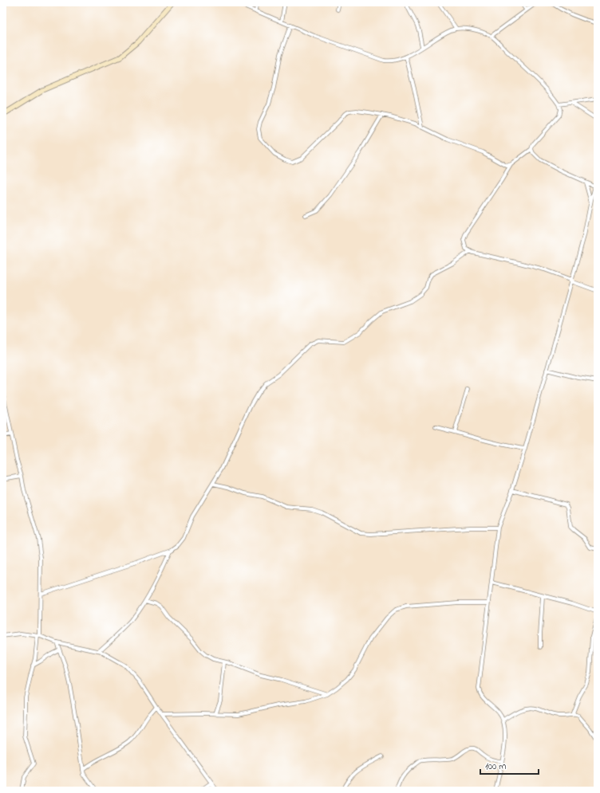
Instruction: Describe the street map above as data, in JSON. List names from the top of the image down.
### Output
{
  "scale_bar": "100 m"
}
